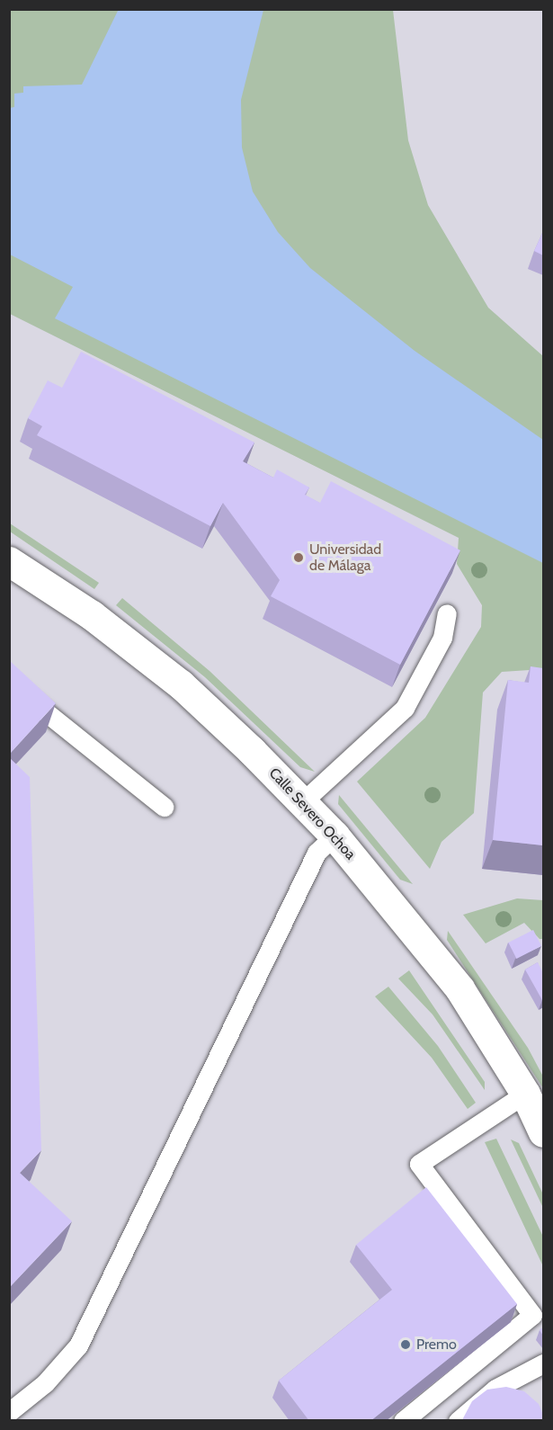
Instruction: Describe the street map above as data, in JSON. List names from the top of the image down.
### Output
{
  "streets": {
    "street": ["Calle Severo Ochoa"]
  },
  "places": ["Universidad de Málaga", "Premo"]
}
